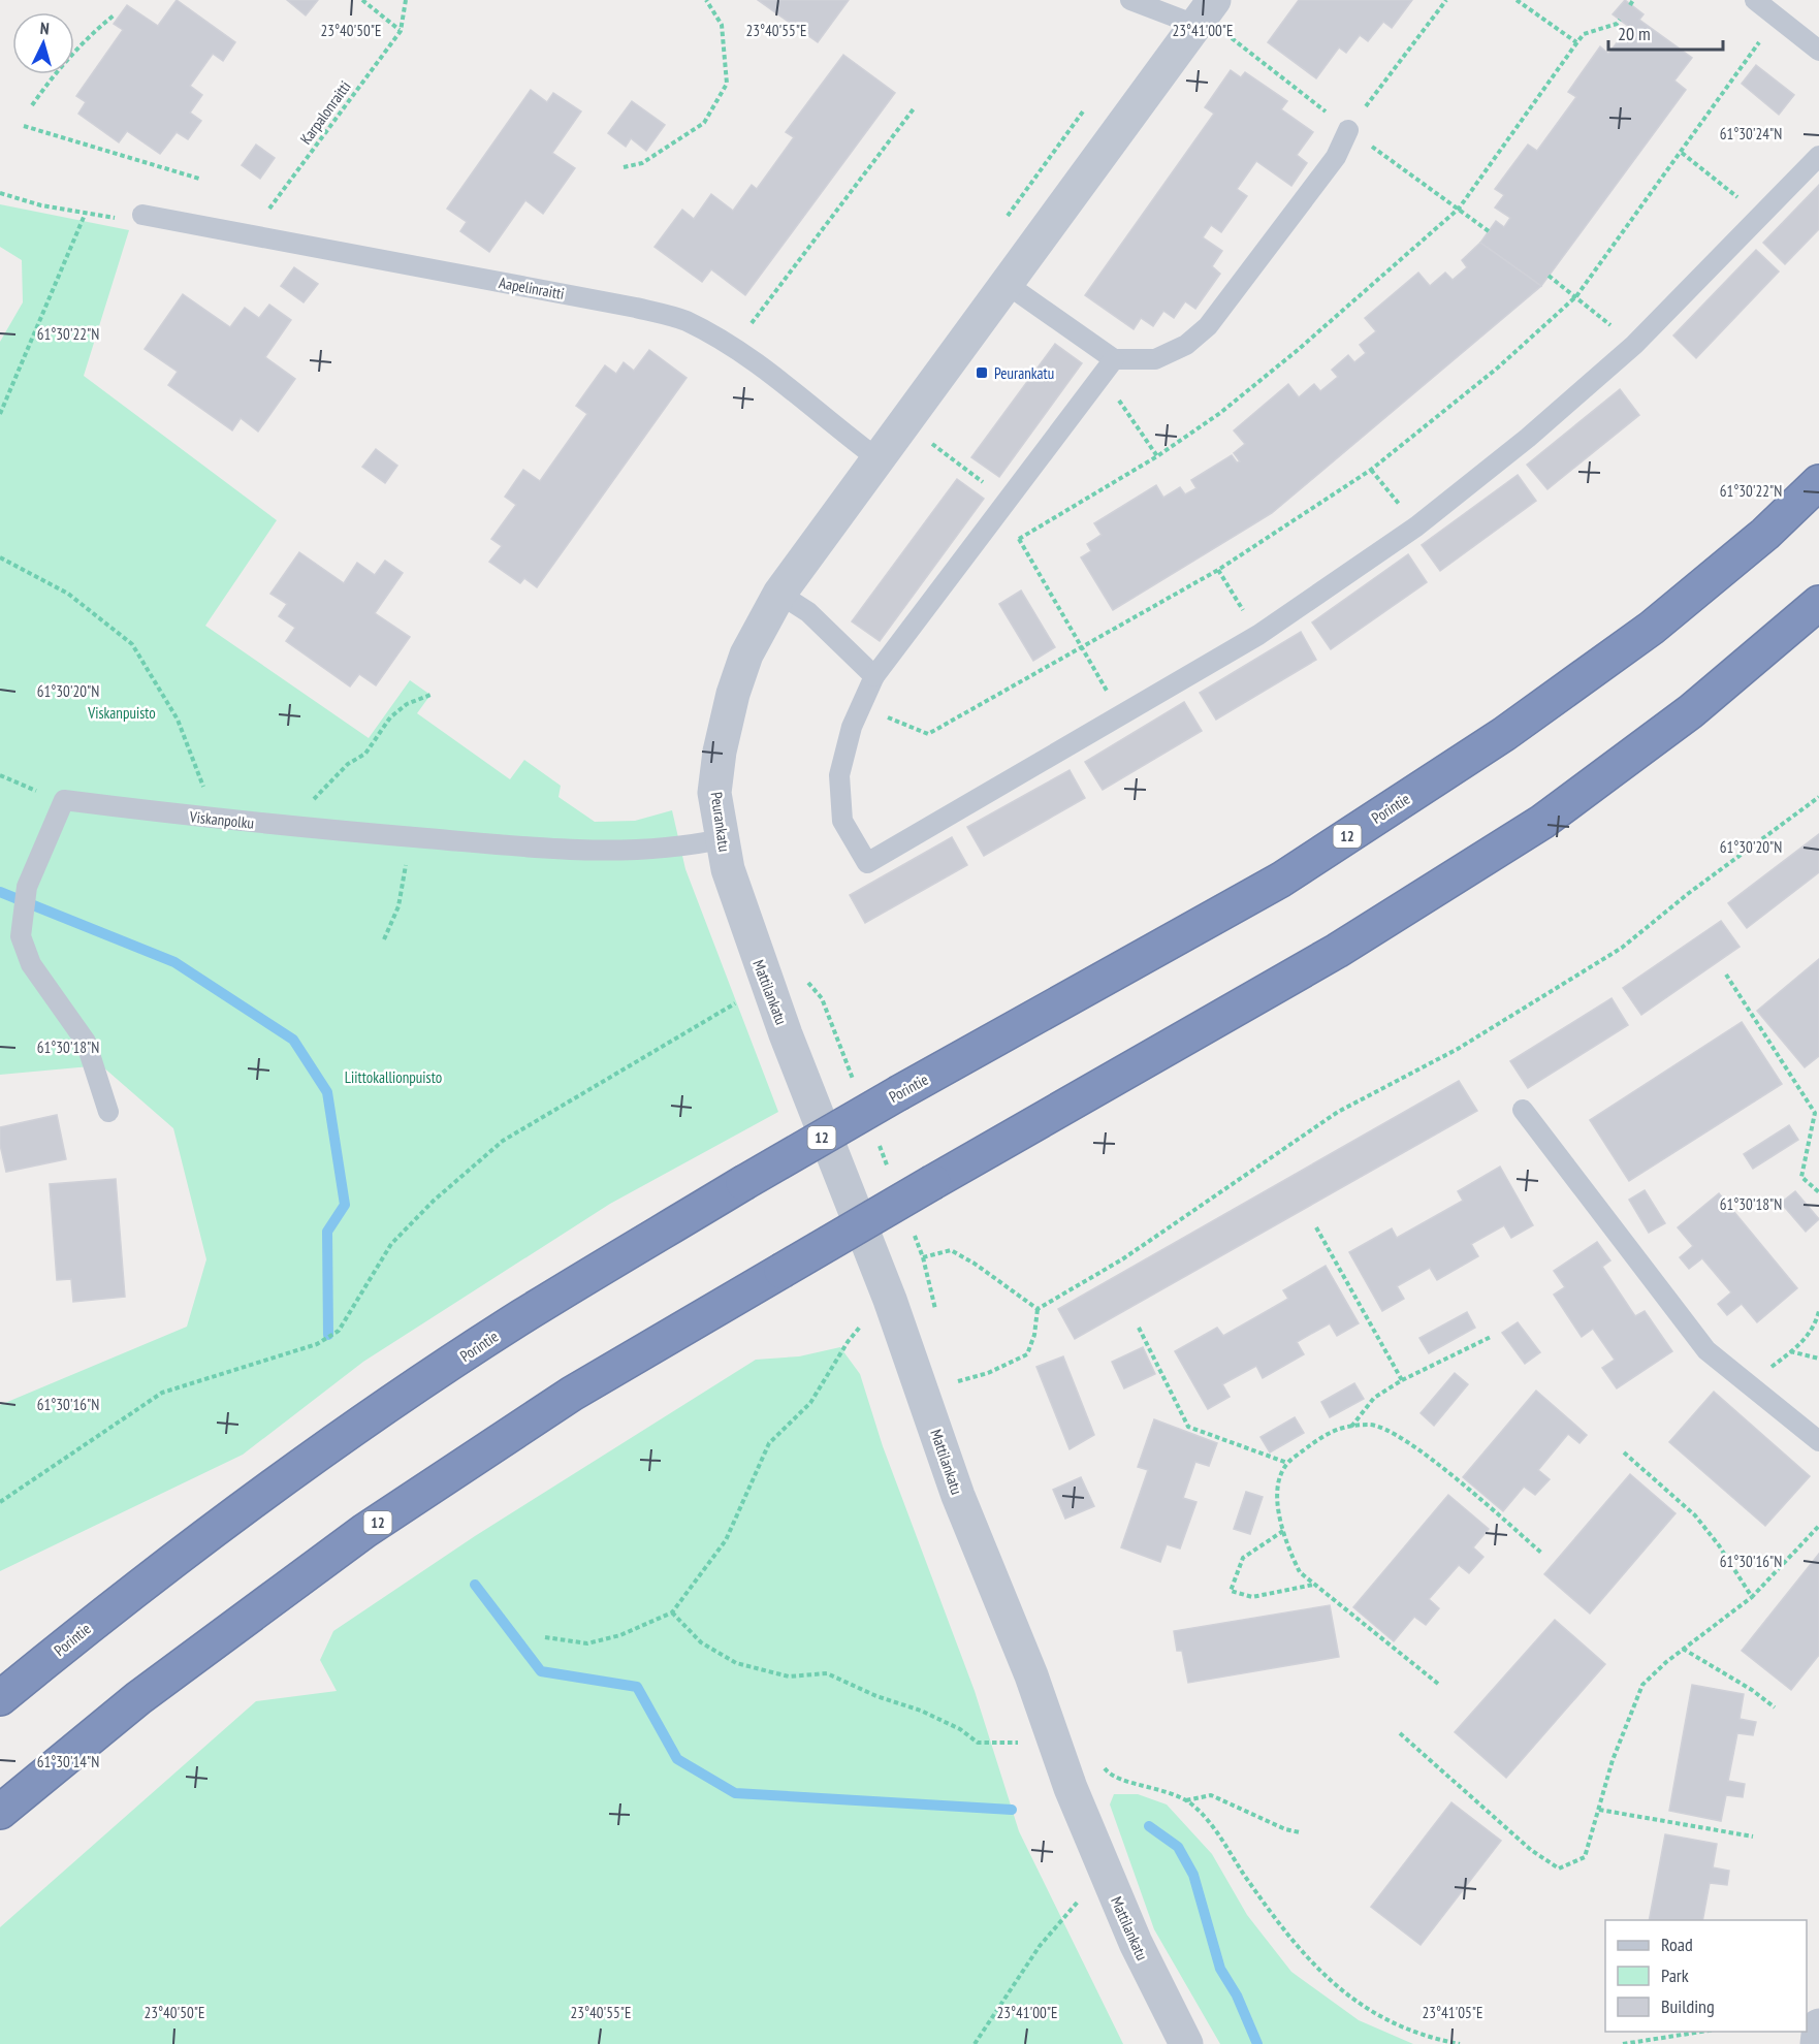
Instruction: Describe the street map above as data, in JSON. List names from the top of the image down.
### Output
{
  "streets": {
    "highway": ["Porintie", "12"],
    "street": ["Peurankatu", "Mattilankatu"],
    "lane": ["Aapelinraitti", "Viskanpolku"],
    "path": ["Karpalonraitti"]
  },
  "crossings": [
    ["Karpalonraitti", "Aapelinraitti"],
    ["Aapelinraitti", "Peurankatu"],
    ["Viskanpolku", "Peurankatu"],
    ["Viskanpolku", "Mattilankatu"],
    ["Peurankatu", "Mattilankatu"]
  ],
  "parks": ["Viskanpuisto", "Liittokallionpuisto"],
  "places": {
    "transit": ["Peurankatu"]
  },
  "legend": ["Road", "Park", "Building"],
  "scale_bar": "20 m",
  "north": "top",
  "coordinates": [
    "23°40'50\"E",
    "23°40'55\"E",
    "23°41'00\"E",
    "61°30'24\"N",
    "61°30'22\"N",
    "61°30'20\"N",
    "61°30'18\"N",
    "61°30'16\"N",
    "61°30'14\"N",
    "23°41'05\"E"
  ]
}
